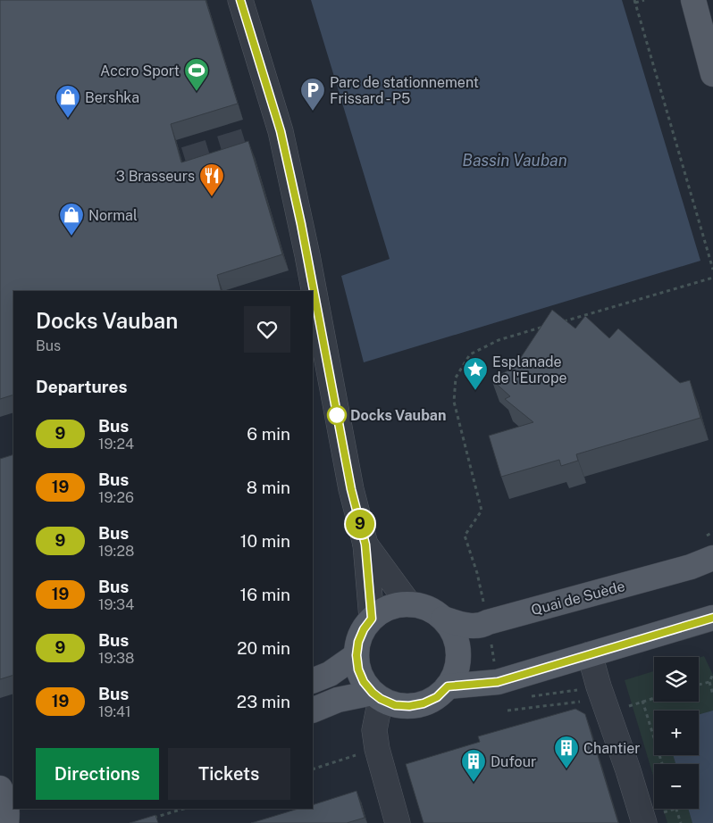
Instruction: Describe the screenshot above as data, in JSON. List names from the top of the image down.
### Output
{
  "streets": {
    "main road": ["Quai de Suède"]
  },
  "water": ["Bassin Vauban"],
  "places": {
    "sports": ["Accro Sport"],
    "parking": ["Parc de stationnement Frissard - P5"],
    "shop": ["Bershka", "Normal"],
    "restaurant": ["3 Brasseurs"],
    "place": ["Esplanade de l'Europe"],
    "other": ["Docks Vauban"],
    "building": ["Chantier", "Dufour"]
  },
  "lines": ["bus line 9"],
  "page": {
    "on_map": "9",
    "heading": [
      ["Docks Vauban", "Bus"],
      "Departures"
    ],
    "list": [
      {
        "mark": "9",
        "name": "Bus",
        "note": "19:24",
        "value": "6 min"
      },
      {
        "mark": "19",
        "name": "Bus",
        "note": "19:26",
        "value": "8 min"
      },
      {
        "mark": "9",
        "name": "Bus",
        "note": "19:28",
        "value": "10 min"
      },
      {
        "mark": "19",
        "name": "Bus",
        "note": "19:34",
        "value": "16 min"
      },
      {
        "mark": "9",
        "name": "Bus",
        "note": "19:38",
        "value": "20 min"
      },
      {
        "mark": "19",
        "name": "Bus",
        "note": "19:41",
        "value": "23 min"
      }
    ],
    "map_buttons": ["+", "−"],
    "buttons": ["Directions", "Tickets"]
  }
}
